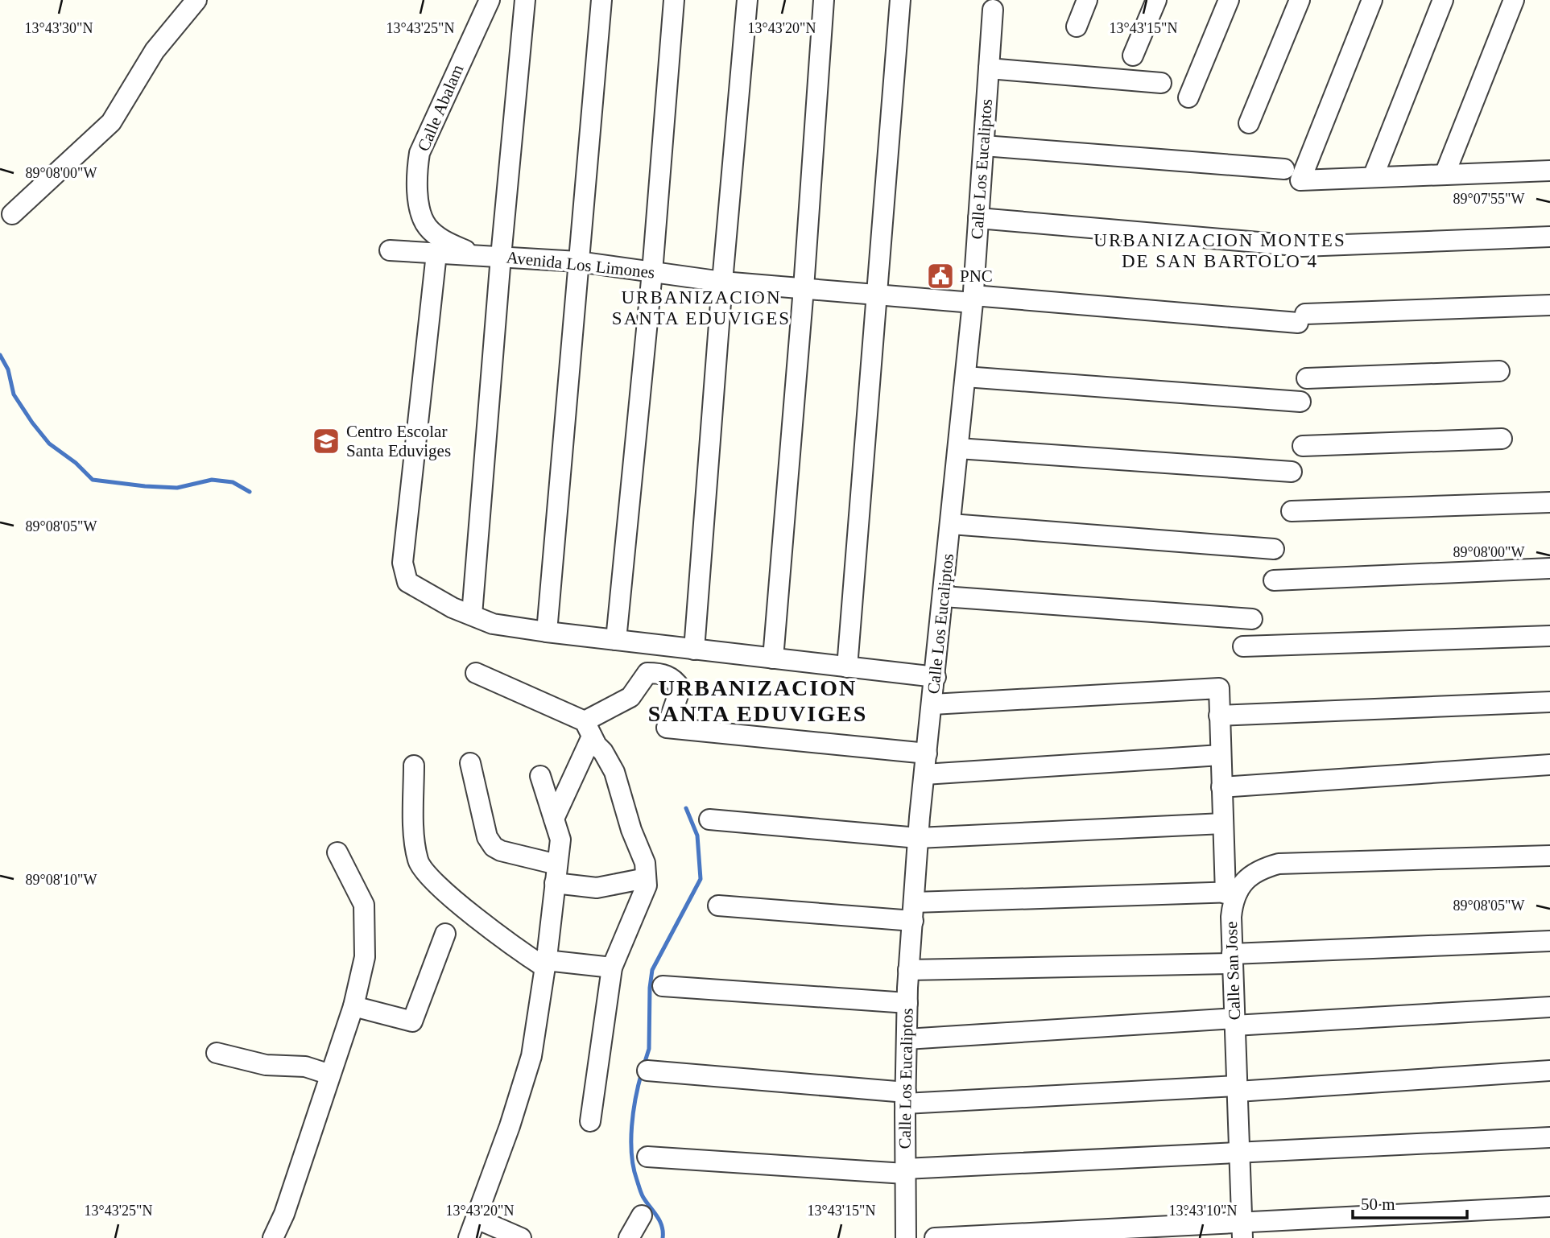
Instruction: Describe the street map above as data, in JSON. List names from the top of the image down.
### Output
{
  "streets": {
    "street": [
      "Calle Abalam",
      "Calle Los Eucaliptos",
      "Avenida Los Limones",
      "Calle San Jose"
    ]
  },
  "crossings": [
    ["Calle Abalam", "Avenida Los Limones"],
    ["Calle Los Eucaliptos", "Avenida Los Limones"]
  ],
  "districts": ["URBANIZACION MONTES DE SAN BARTOLO 4", "URBANIZACION SANTA EDUVIGES", "URBANIZACION SANTA EDUVIGES"],
  "places": {
    "public building": ["PNC"],
    "school or university": ["Centro Escolar Santa Eduviges"]
  },
  "scale_bar": "50 m",
  "coordinates": [
    "13°43'30\"N",
    "13°43'25\"N",
    "13°43'20\"N",
    "13°43'15\"N",
    "89°08'00\"W",
    "89°07'55\"W",
    "89°08'05\"W",
    "89°08'10\"W",
    "13°43'10\"N"
  ]
}
